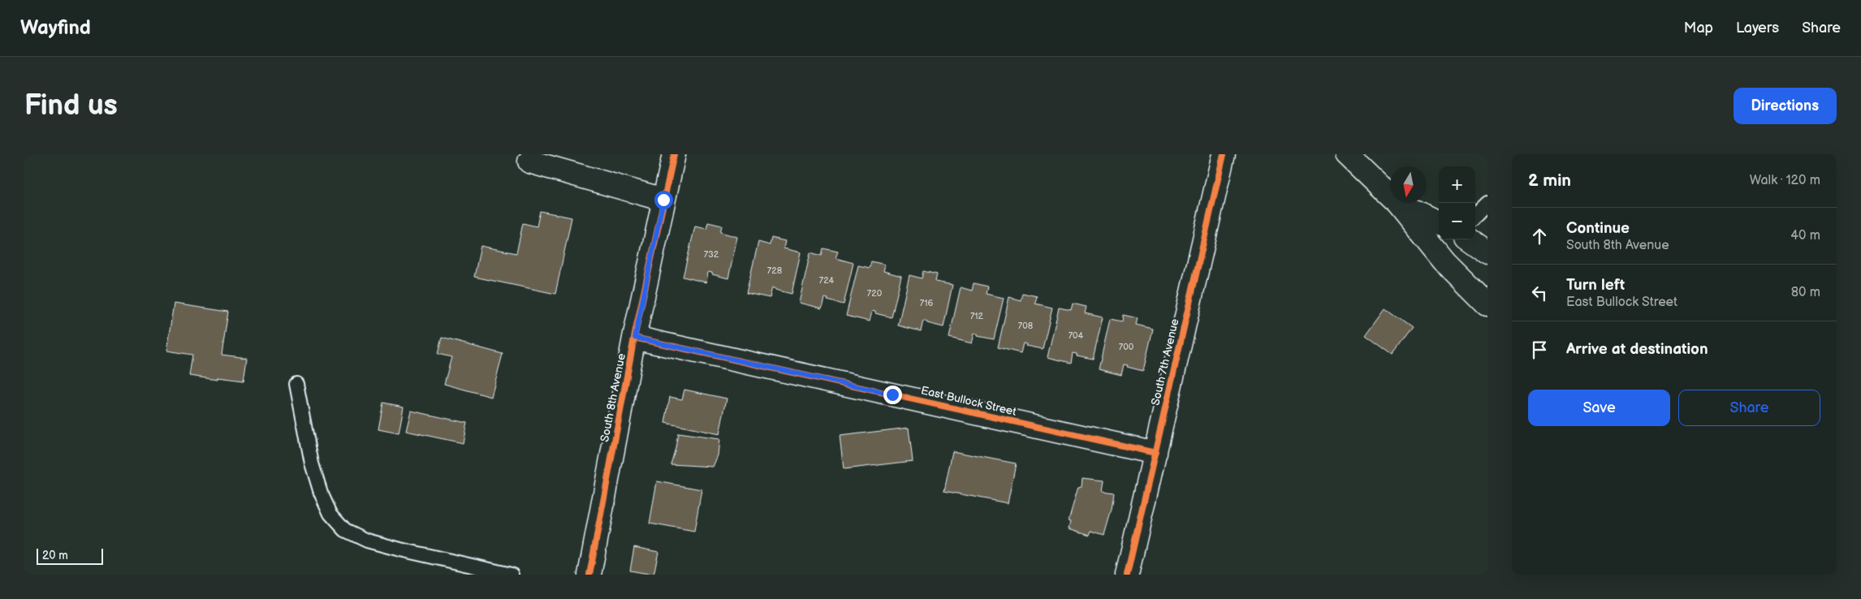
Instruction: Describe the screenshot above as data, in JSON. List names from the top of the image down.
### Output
{
  "streets": {
    "street": ["South 7th Avenue", "South 8th Avenue", "East Bullock Street"]
  },
  "crossings": [
    ["South 7th Avenue", "East Bullock Street"],
    ["South 8th Avenue", "East Bullock Street"]
  ],
  "house_numbers": [
    "732",
    "728",
    "724",
    "720",
    "716",
    "712",
    "708",
    "704",
    "700"
  ],
  "scale_bar": "20 m",
  "north": "bottom",
  "page": {
    "header": "Wayfind",
    "nav": ["Map", "Layers", "Share"],
    "buttons": [
      "Directions",
      ["Save", "Share"]
    ],
    "title": "Find us",
    "heading": ["2 min", "Walk · 120 m"],
    "map_buttons": ["+", "−"],
    "list": [
      ["Continue", "South 8th Avenue", "40 m"],
      ["Turn left", "East Bullock Street", "80 m"],
      "Arrive at destination"
    ],
    "scale": "20 m"
  }
}
